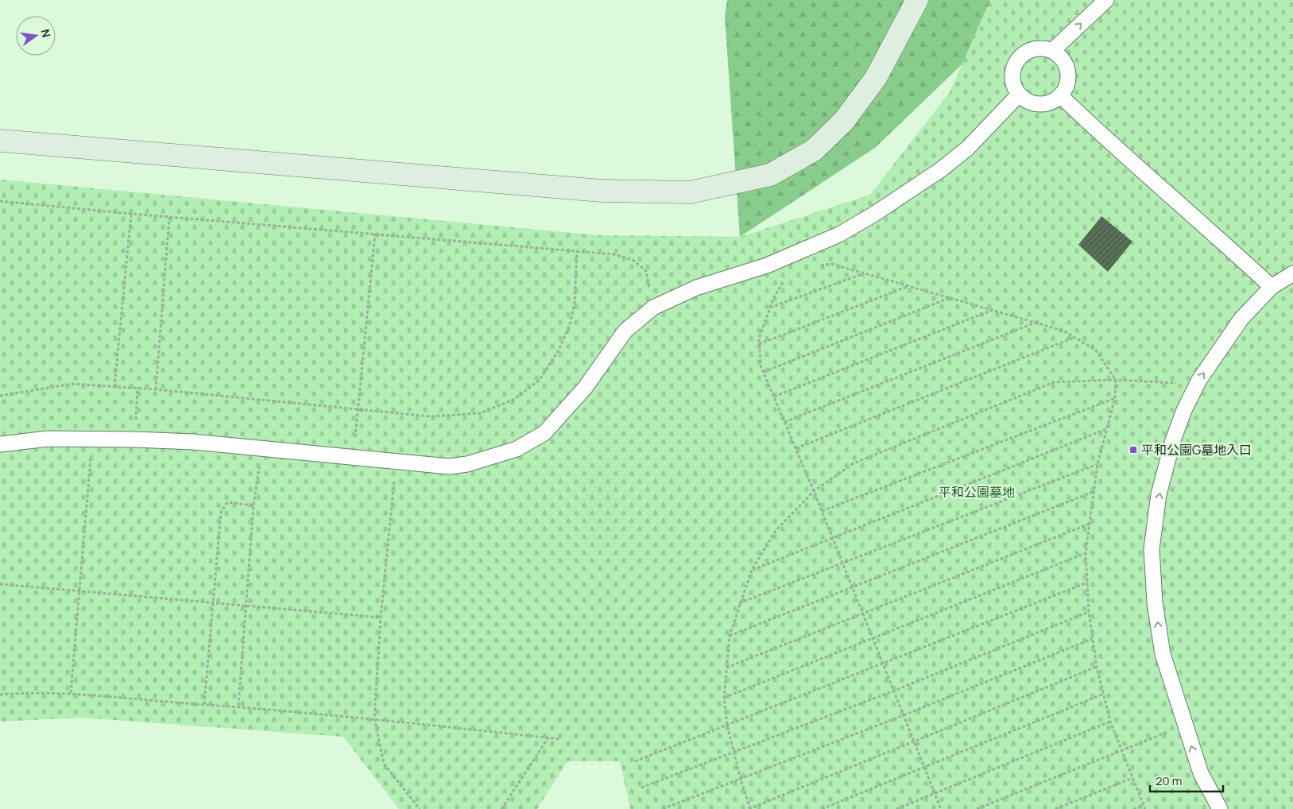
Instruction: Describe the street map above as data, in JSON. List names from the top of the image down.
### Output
{
  "parks": ["平和公園墓地"],
  "places": {
    "transit": ["平和公園G墓地入口"]
  },
  "scale_bar": "20 m",
  "north": "right"
}
